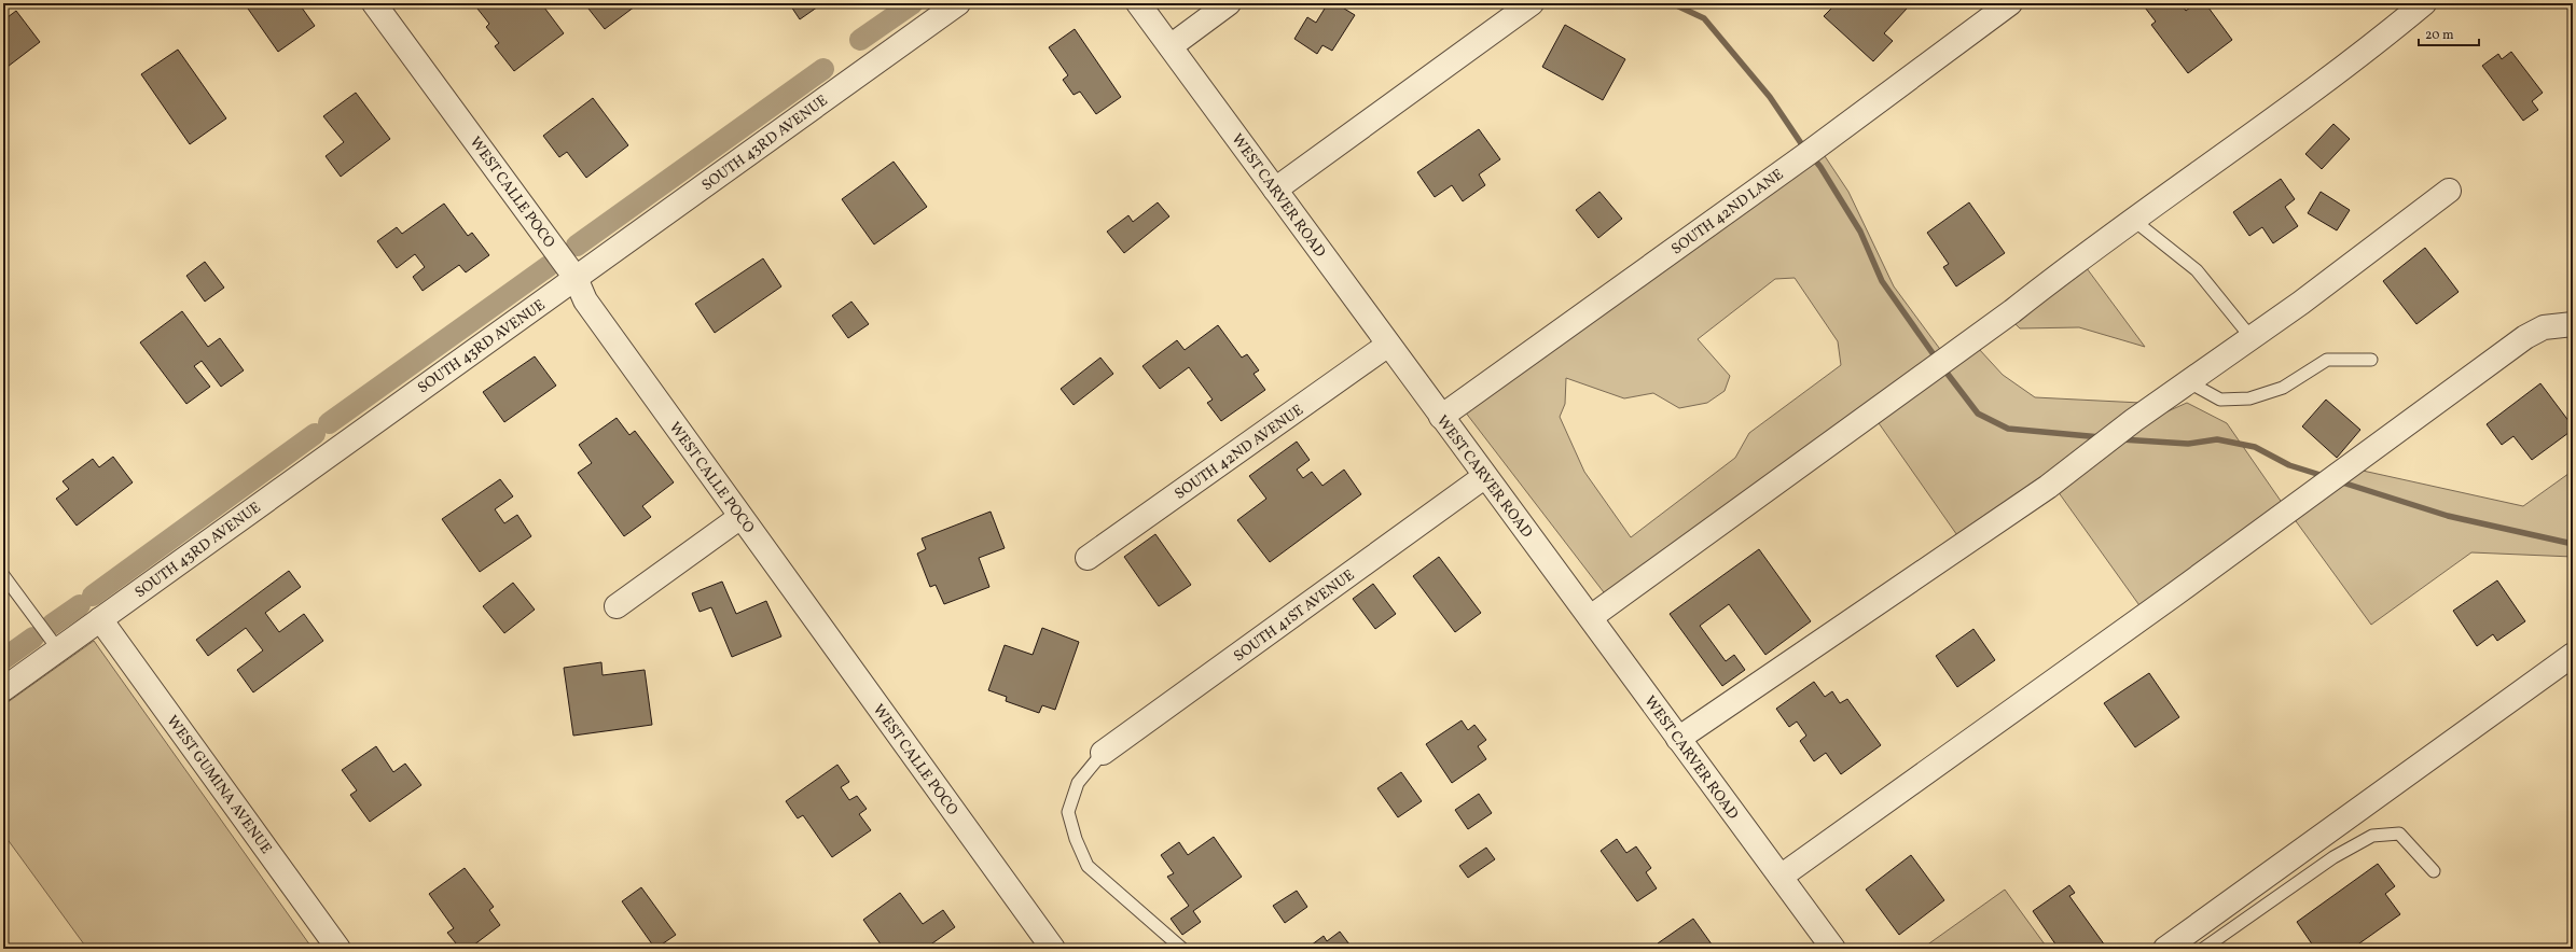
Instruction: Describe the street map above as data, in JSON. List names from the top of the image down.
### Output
{
  "streets": {
    "street": [
      "SOUTH 43RD AVENUE",
      "WEST CALLE POCO",
      "WEST CARVER ROAD",
      "SOUTH 42ND LANE",
      "SOUTH 42ND AVENUE",
      "SOUTH 41ST AVENUE",
      "WEST GUMINA AVENUE"
    ]
  },
  "crossings": [
    ["SOUTH 43RD AVENUE", "WEST CALLE POCO"],
    ["SOUTH 43RD AVENUE", "WEST GUMINA AVENUE"],
    ["WEST CARVER ROAD", "SOUTH 42ND LANE"],
    ["WEST CARVER ROAD", "SOUTH 42ND AVENUE"],
    ["WEST CARVER ROAD", "SOUTH 41ST AVENUE"]
  ],
  "scale_bar": "20 m"
}
